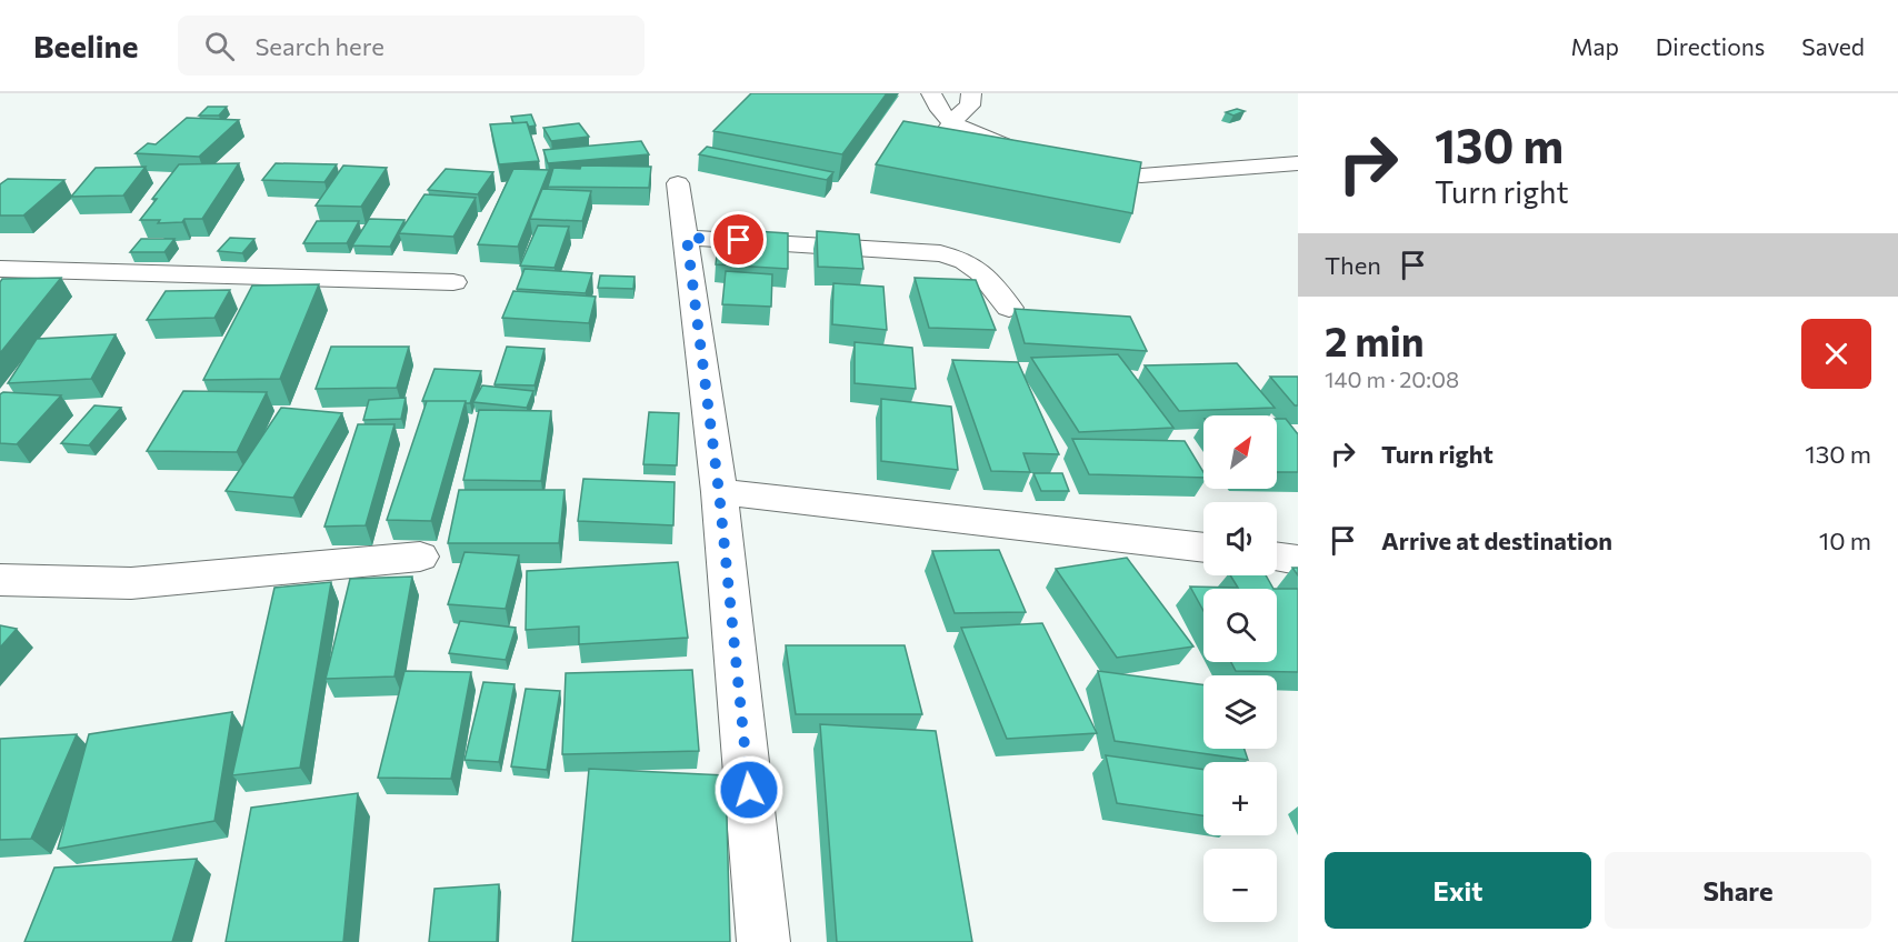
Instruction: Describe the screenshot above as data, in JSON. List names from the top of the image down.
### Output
{
  "north": "top right",
  "page": {
    "header": "Beeline",
    "search": "Search here",
    "nav": ["Map", "Directions", "Saved"],
    "turn": ["130 m", "Turn right"],
    "then": "Then",
    "heading": ["2 min", "140 m · 20:08"],
    "list": [
      {
        "name": "Turn right",
        "value": "130 m"
      },
      {
        "name": "Arrive at destination",
        "value": "10 m"
      }
    ],
    "map_buttons": ["+", "−"],
    "buttons": ["Exit", "Share"]
  }
}
